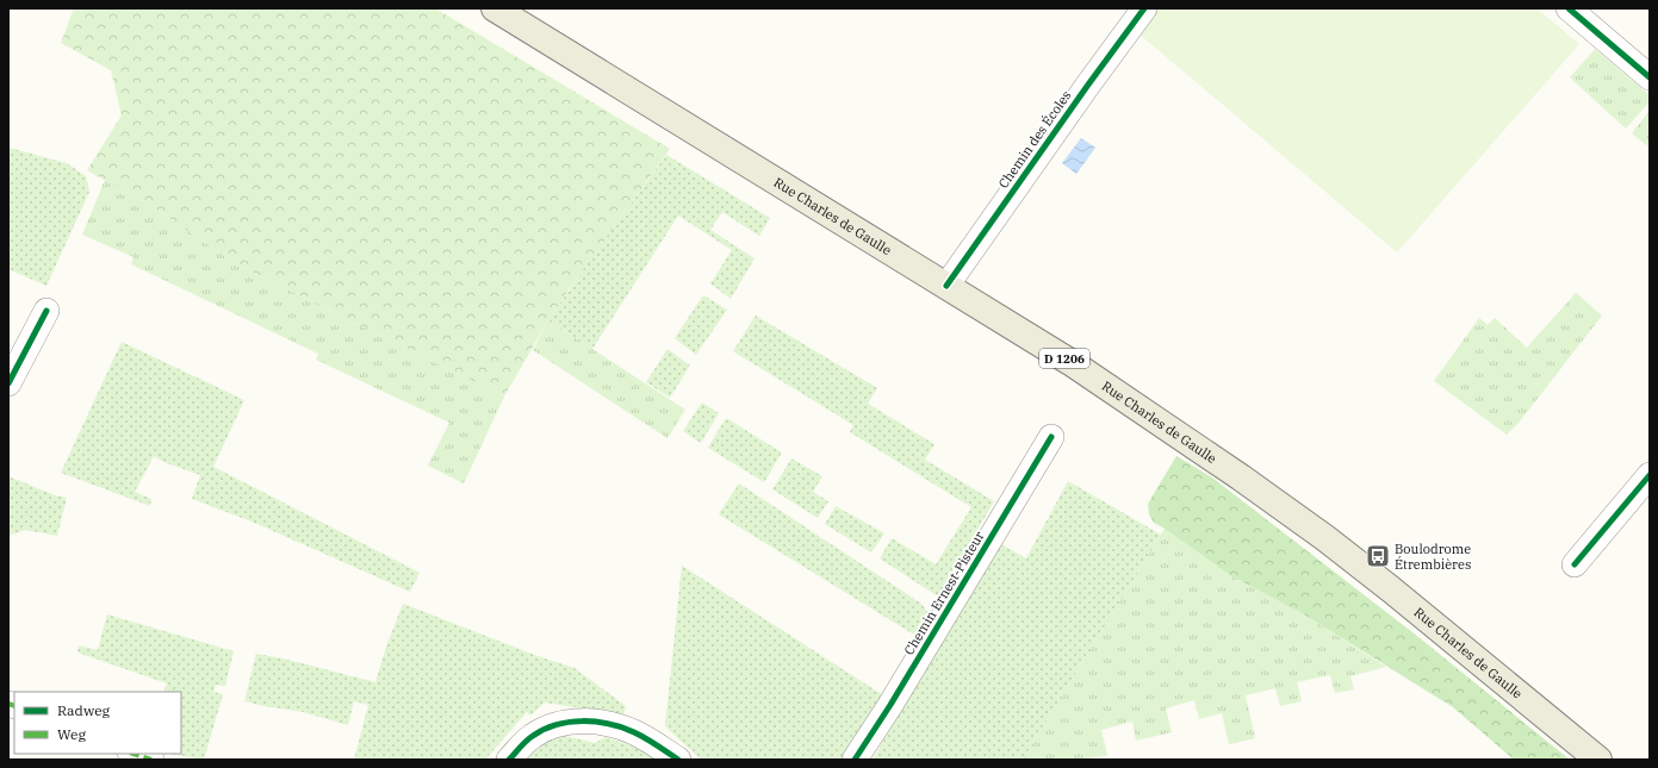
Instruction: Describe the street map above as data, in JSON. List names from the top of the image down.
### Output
{
  "streets": {
    "main road": ["Rue Charles de Gaulle", "D 1206"],
    "street": ["Chemin des Écoles", "Chemin Ernest-Pisteur"]
  },
  "crossings": [
    ["Chemin des Écoles", "Rue Charles de Gaulle"]
  ],
  "places": {
    "bus stop": ["Boulodrome Étrembières"]
  },
  "legend": ["Radweg", "Weg"]
}
